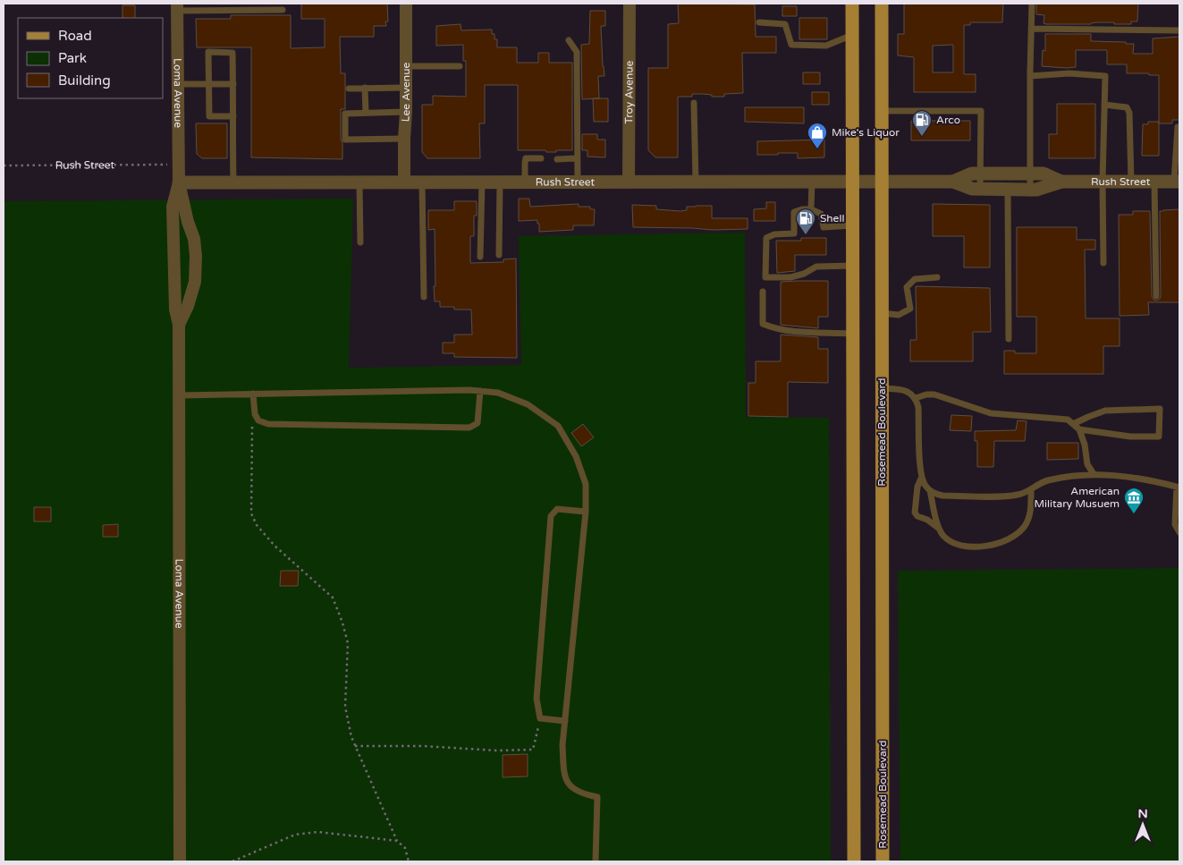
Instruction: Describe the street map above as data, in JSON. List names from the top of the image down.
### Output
{
  "streets": {
    "main road": ["Rosemead Boulevard"],
    "street": [
      "Loma Avenue",
      "Lee Avenue",
      "Troy Avenue",
      "Rush Street"
    ]
  },
  "crossings": [
    ["Loma Avenue", "Rush Street"],
    ["Lee Avenue", "Rush Street"],
    ["Troy Avenue", "Rush Street"],
    ["Rush Street", "Rosemead Boulevard"]
  ],
  "places": {
    "fuel station": ["Arco", "Shell"],
    "shop": ["Mike's Liquor"],
    "museum": ["American Military Musuem"]
  },
  "legend": ["Road", "Park", "Building"],
  "north": "top"
}
